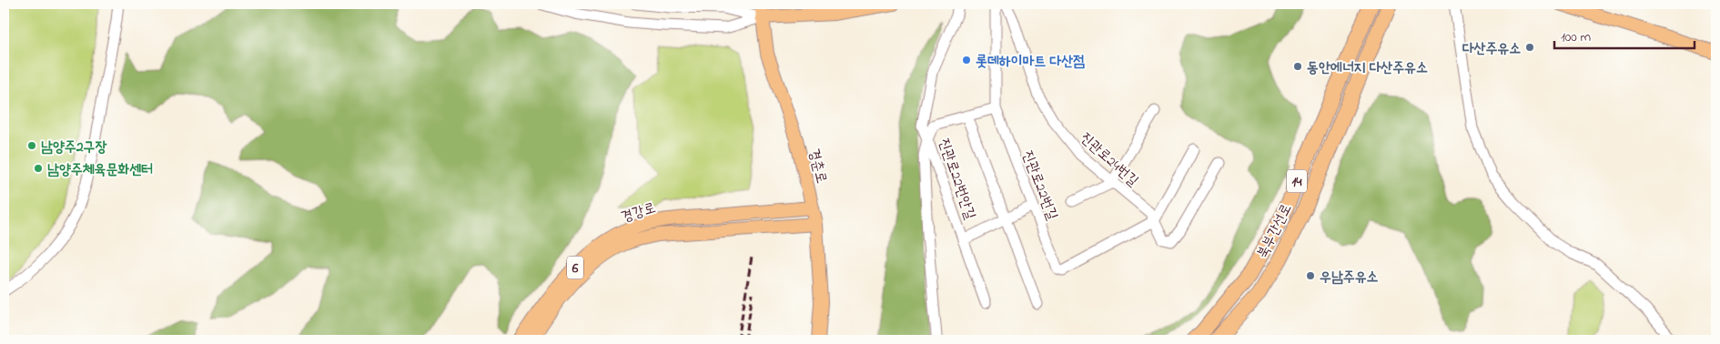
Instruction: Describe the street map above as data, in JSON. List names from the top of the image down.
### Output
{
  "streets": {
    "highway": ["14", "북부간선로"],
    "main road": ["경춘로", "경강로", "6"],
    "street": ["진관로24번길", "진관로22번안길", "진관로22번길"]
  },
  "crossings": [
    ["진관로24번길", "진관로22번길"],
    ["경춘로", "경강로"],
    ["진관로22번안길", "진관로22번길"]
  ],
  "places": [
    "다산주유소",
    "롯데하이마트 다산점",
    "동안에너지 다산주유소",
    "남양주2구장",
    "남양주체육문화센터",
    "우남주유소"
  ],
  "scale_bar": "100 m"
}
